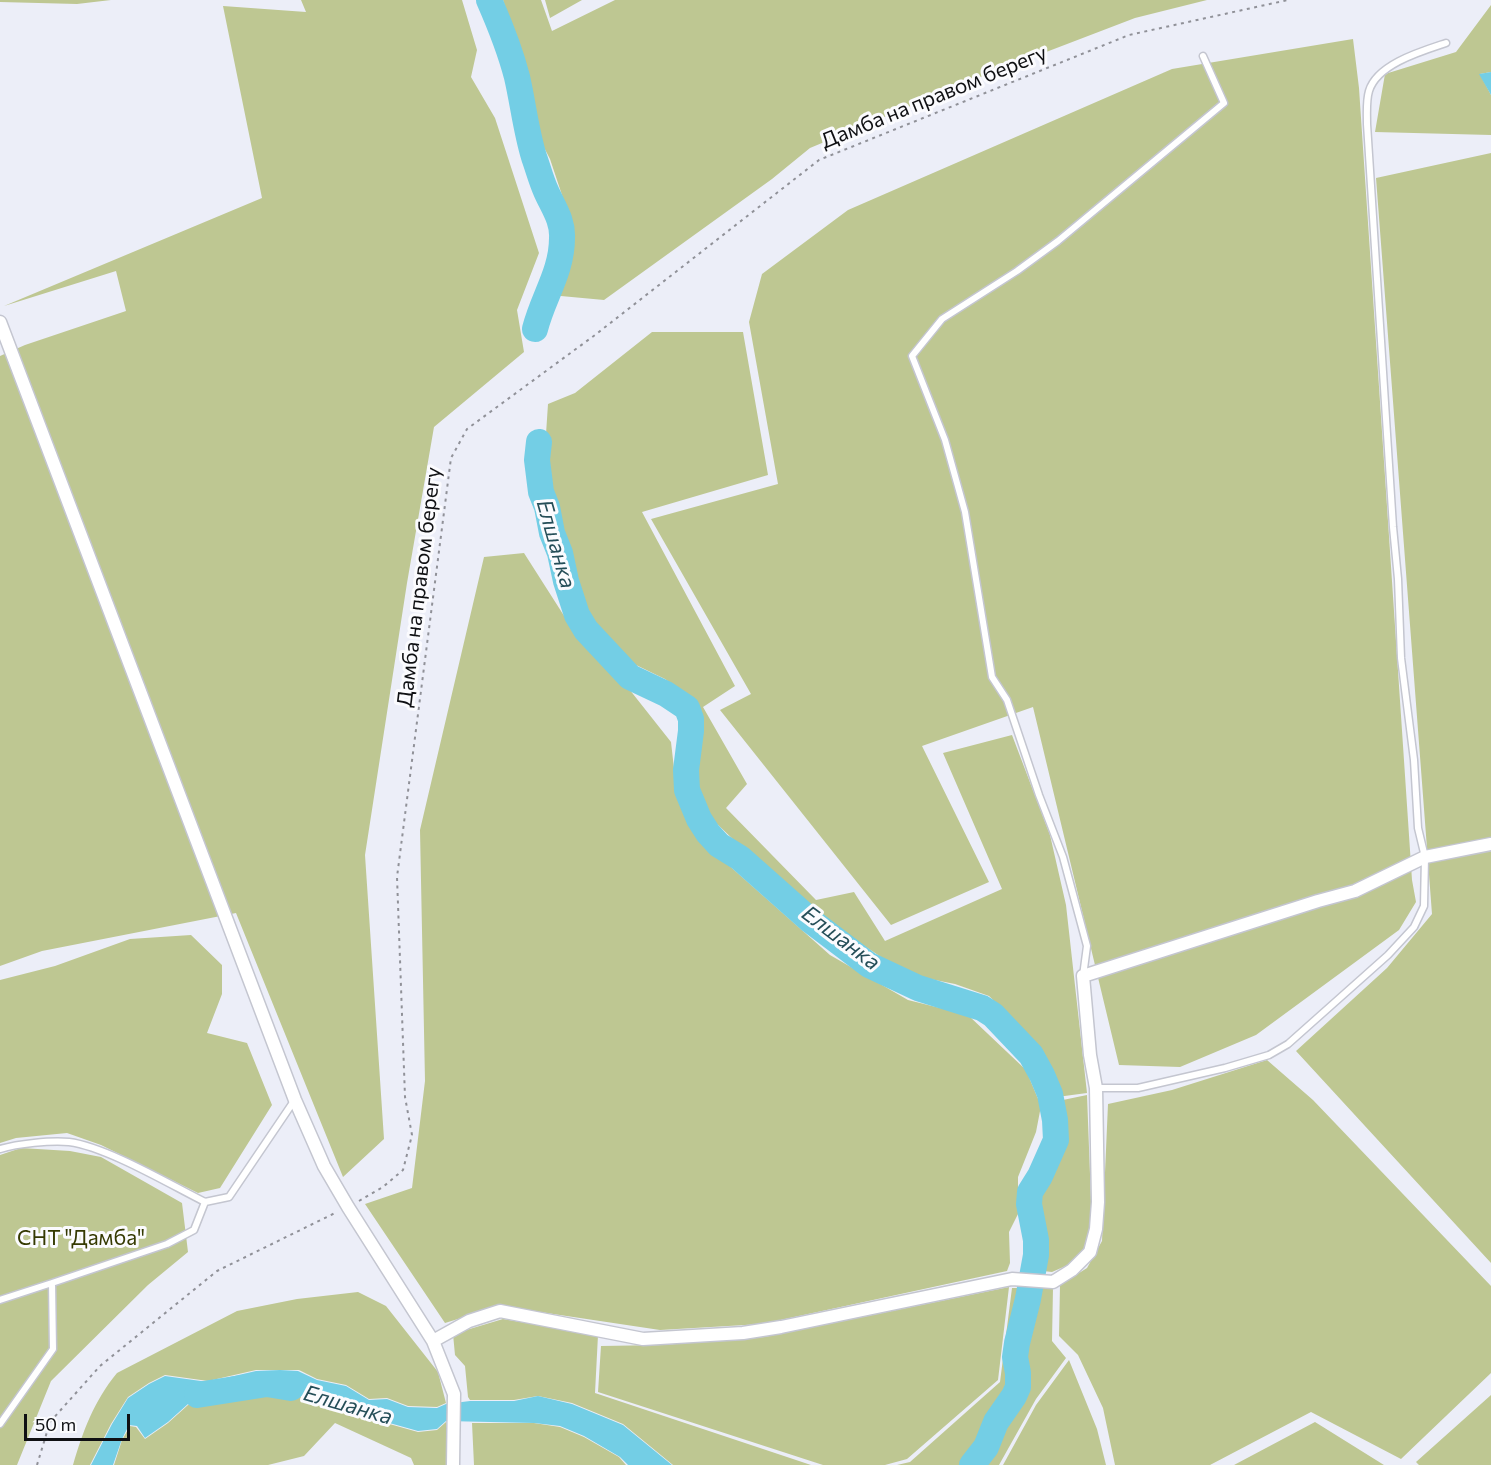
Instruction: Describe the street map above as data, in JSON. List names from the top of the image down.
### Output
{
  "streets": {
    "path": ["Дамба на правом берегу"]
  },
  "water": ["Елшанка"],
  "parks": ["СНТ \"Дамба\""],
  "scale_bar": "50 m"
}
